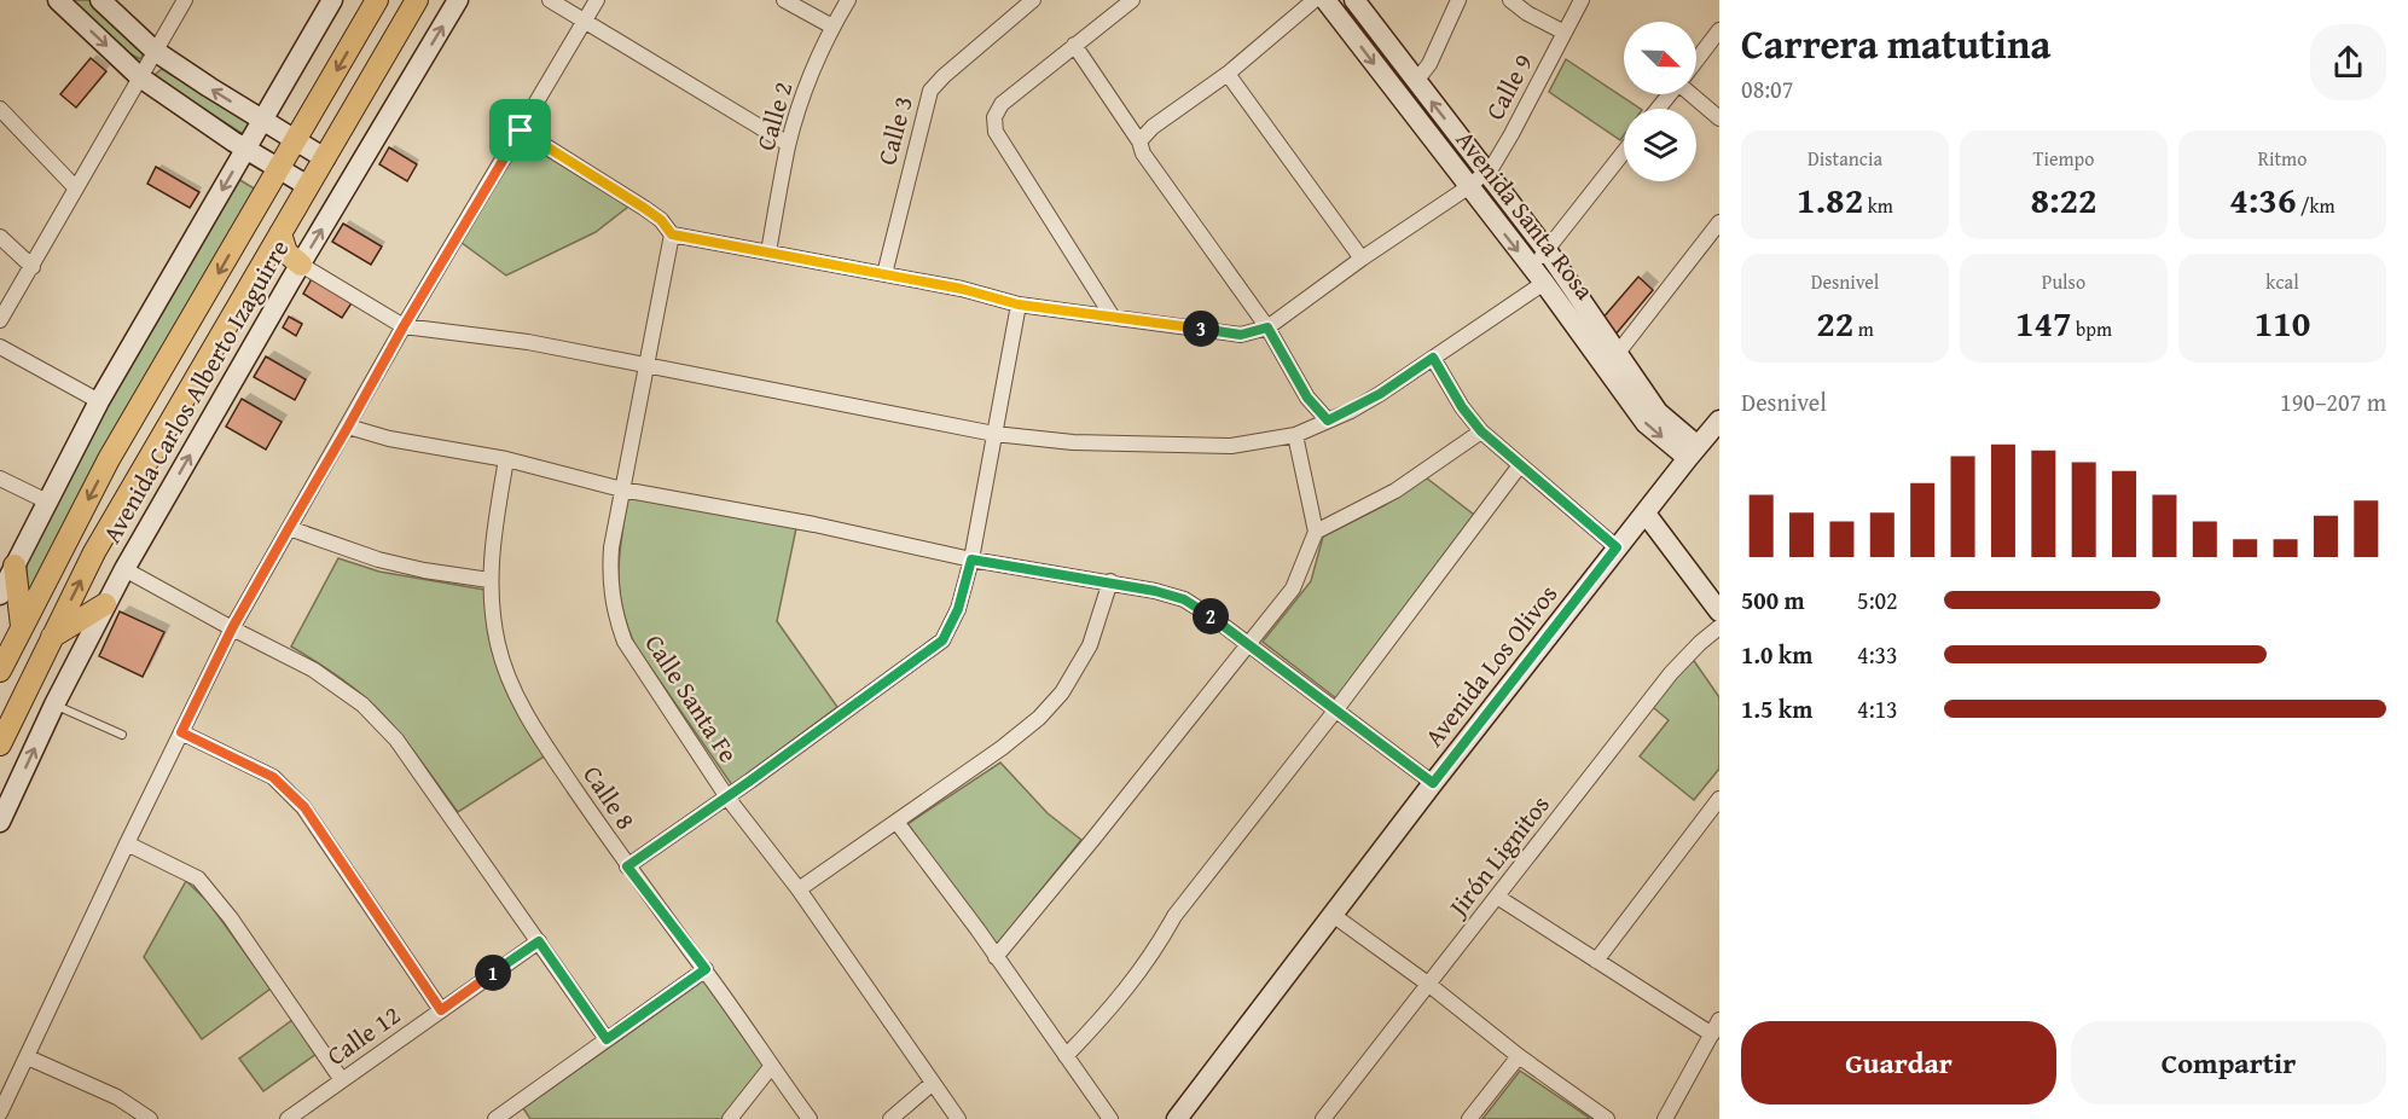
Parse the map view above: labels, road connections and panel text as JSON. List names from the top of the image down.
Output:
{
  "streets": {
    "main road": ["Avenida Carlos Alberto Izaguirre"],
    "street": [
      "Calle 9",
      "Calle 2",
      "Calle 3",
      "Avenida Santa Rosa",
      "Avenida Los Olivos",
      "Calle Santa Fe",
      "Calle 8",
      "Jirón Lignitos",
      "Calle 12"
    ]
  },
  "crossings": [
    ["Calle 9", "Avenida Santa Rosa"],
    ["Avenida Santa Rosa", "Avenida Los Olivos"]
  ],
  "north": "bottom right",
  "page": {
    "heading": ["Carrera matutina", "08:07"],
    "stats": [
      ["Distancia", "1.82 km"],
      ["Tiempo", "8:22"],
      ["Ritmo", "4:36 /km"],
      ["Desnivel", "22 m"],
      ["Pulso", "147 bpm"],
      ["kcal", "110"]
    ],
    "pins": ["3", "2", "1"],
    "chart": ["Desnivel", "190–207 m"],
    "list": [
      {
        "name": "500 m",
        "note": "5:02"
      },
      {
        "name": "1.0 km",
        "note": "4:33"
      },
      {
        "name": "1.5 km",
        "note": "4:13"
      }
    ],
    "buttons": ["Guardar", "Compartir"]
  }
}
